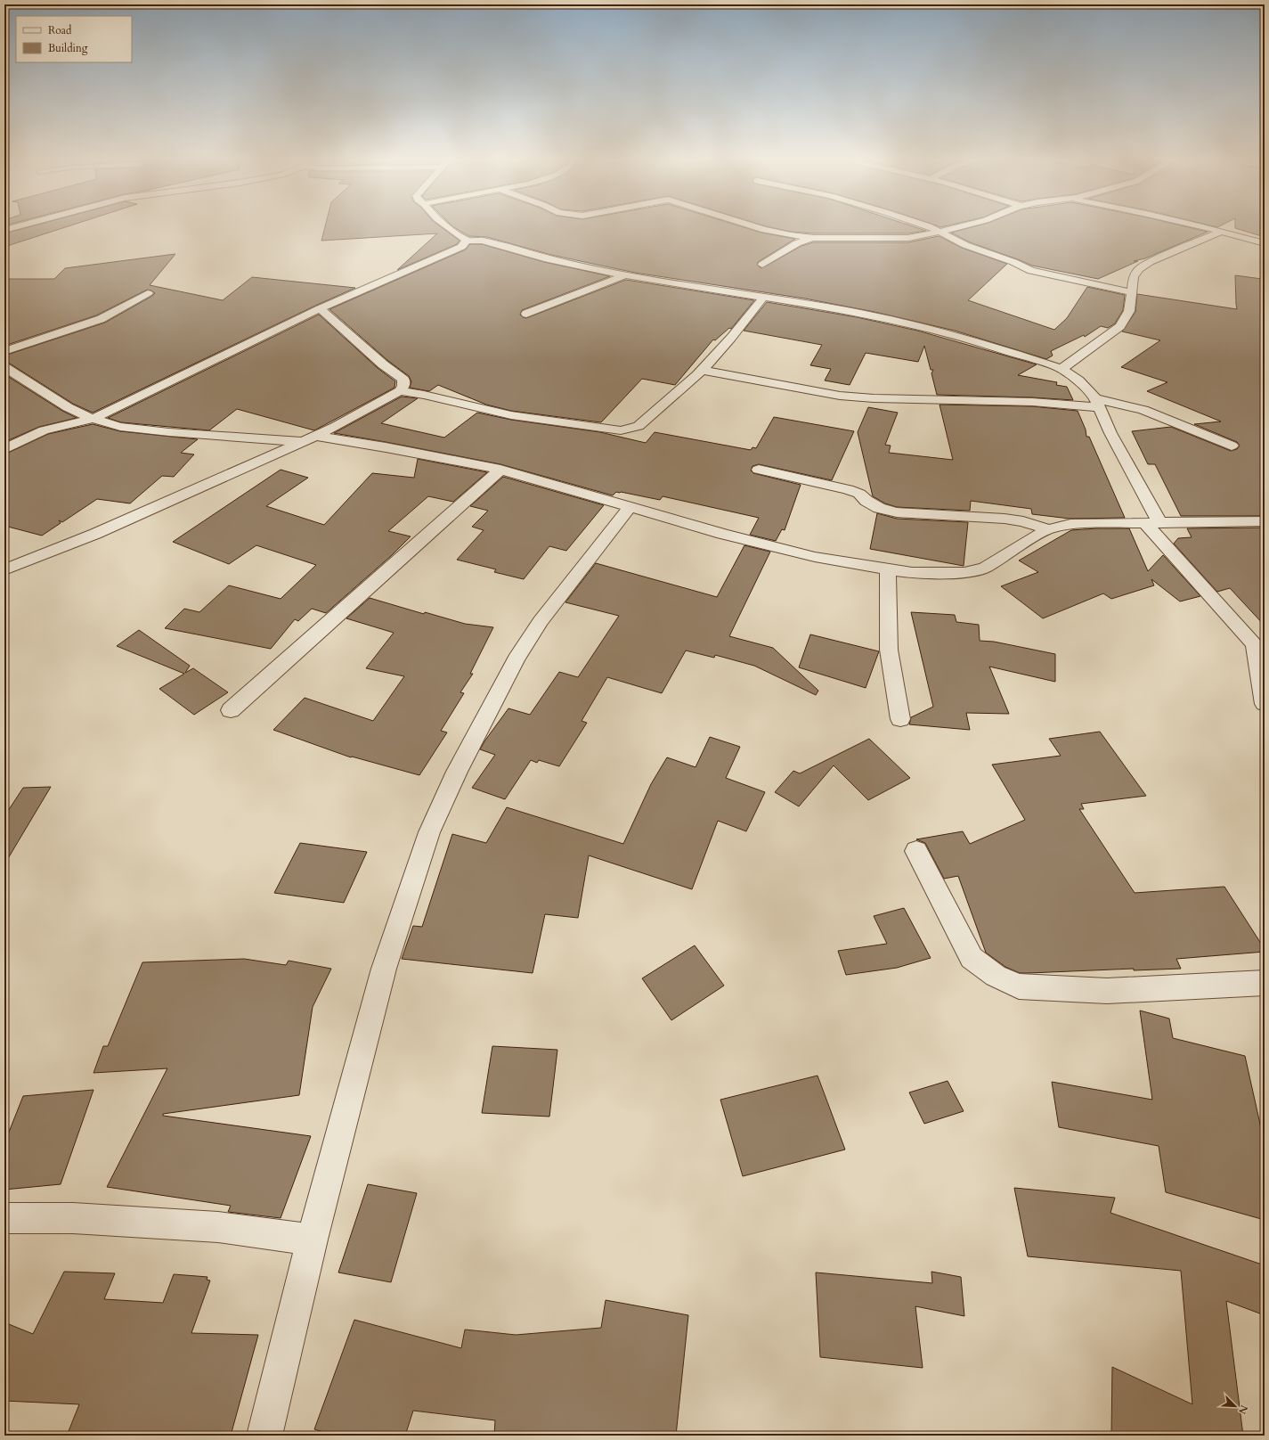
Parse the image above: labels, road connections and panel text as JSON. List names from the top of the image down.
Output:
{
  "legend": ["Road", "Building"],
  "north": "bottom right"
}
